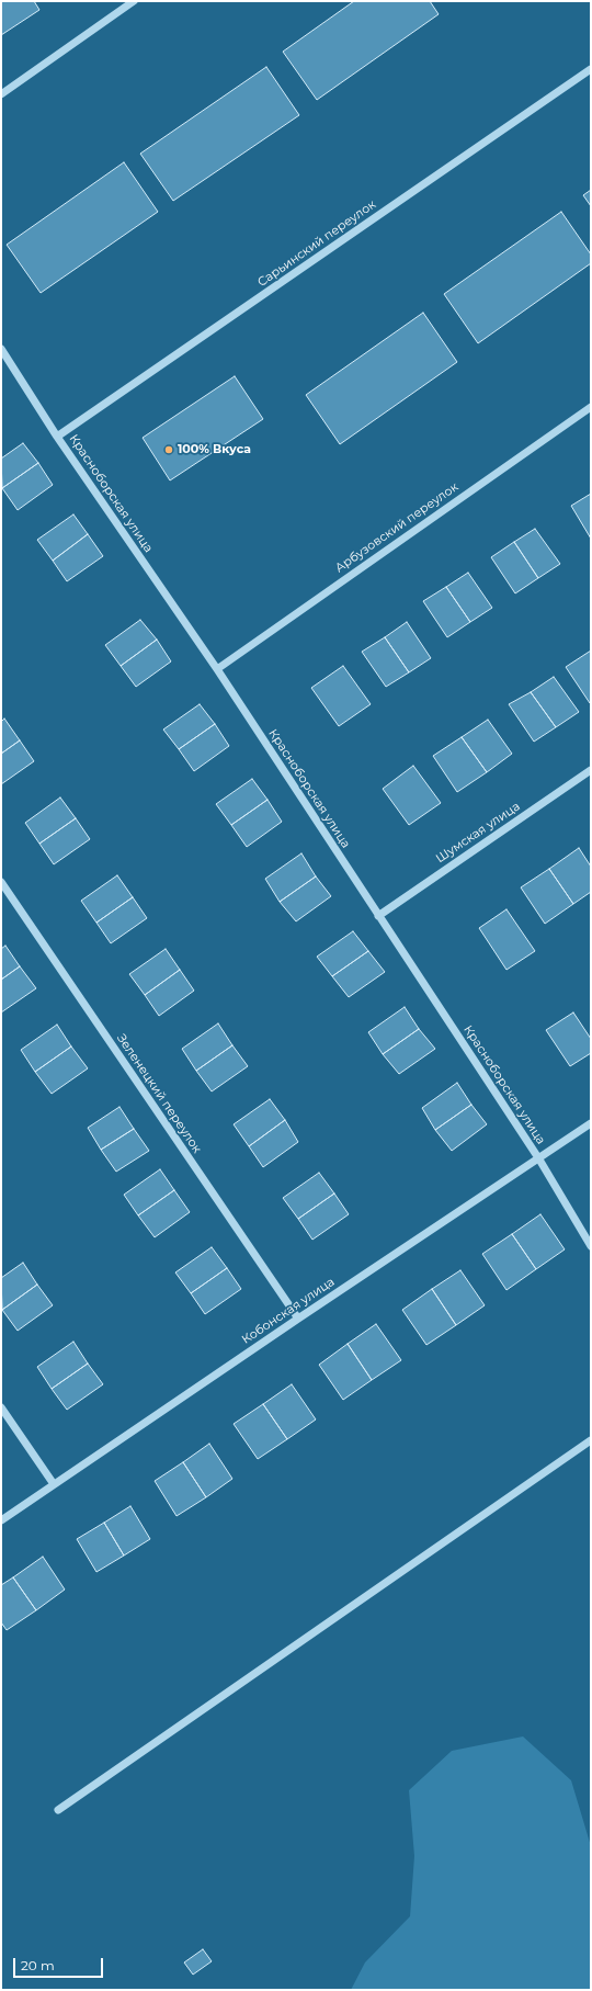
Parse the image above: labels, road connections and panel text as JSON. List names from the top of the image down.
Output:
{
  "streets": {
    "street": [
      "Сарьинский переулок",
      "Красноборская улица",
      "Арбузовский переулок",
      "Шумская улица",
      "Зеленецкий переулок",
      "Кобонская улица"
    ]
  },
  "crossings": [
    ["Сарьинский переулок", "Красноборская улица"],
    ["Красноборская улица", "Арбузовский переулок"],
    ["Красноборская улица", "Шумская улица"],
    ["Красноборская улица", "Кобонская улица"],
    ["Зеленецкий переулок", "Кобонская улица"]
  ],
  "places": ["100% Вкуса"],
  "scale_bar": "20 m"
}
